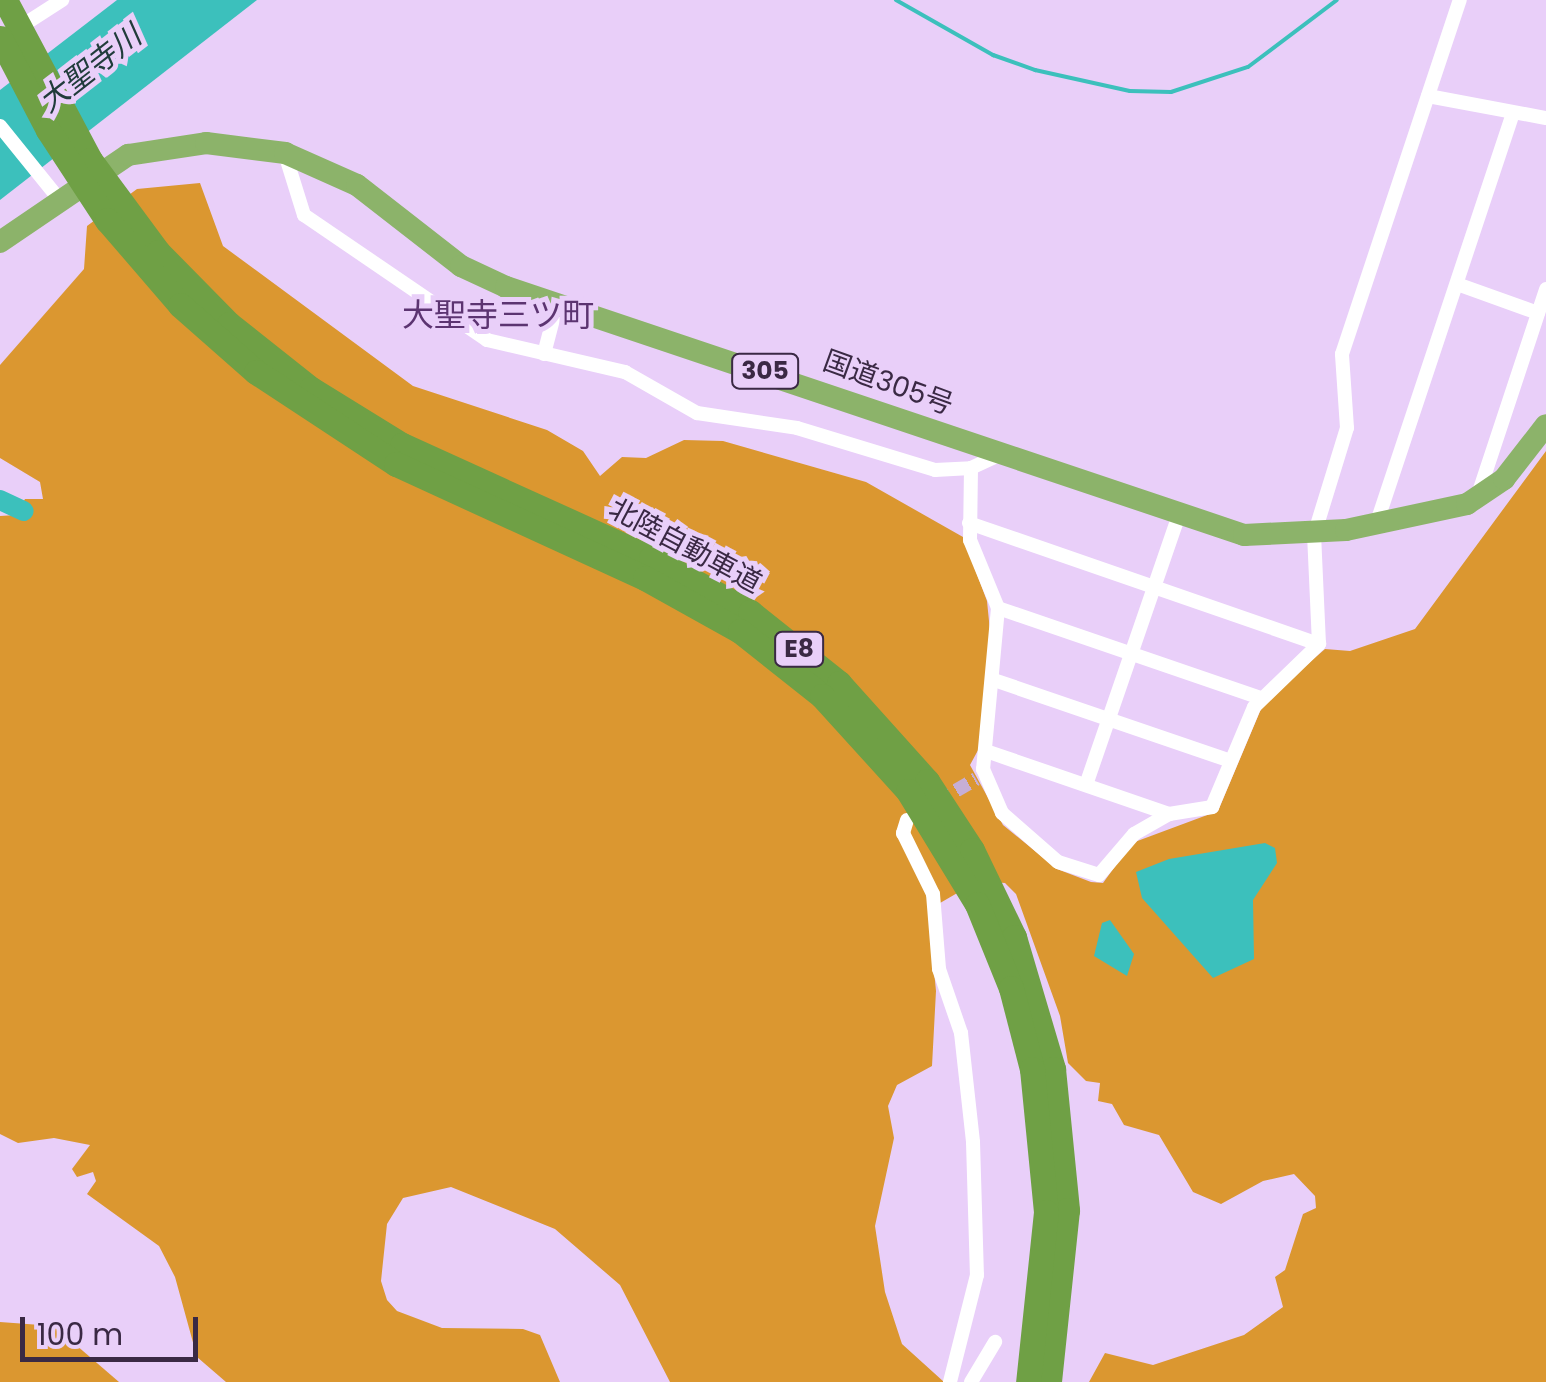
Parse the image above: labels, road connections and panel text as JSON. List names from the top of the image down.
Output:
{
  "streets": {
    "highway": [
      "305",
      "国道305号",
      "北陸自動車道",
      "E8"
    ]
  },
  "districts": ["大聖寺三ツ町"],
  "water": ["大聖寺川"],
  "scale_bar": "100 m"
}
